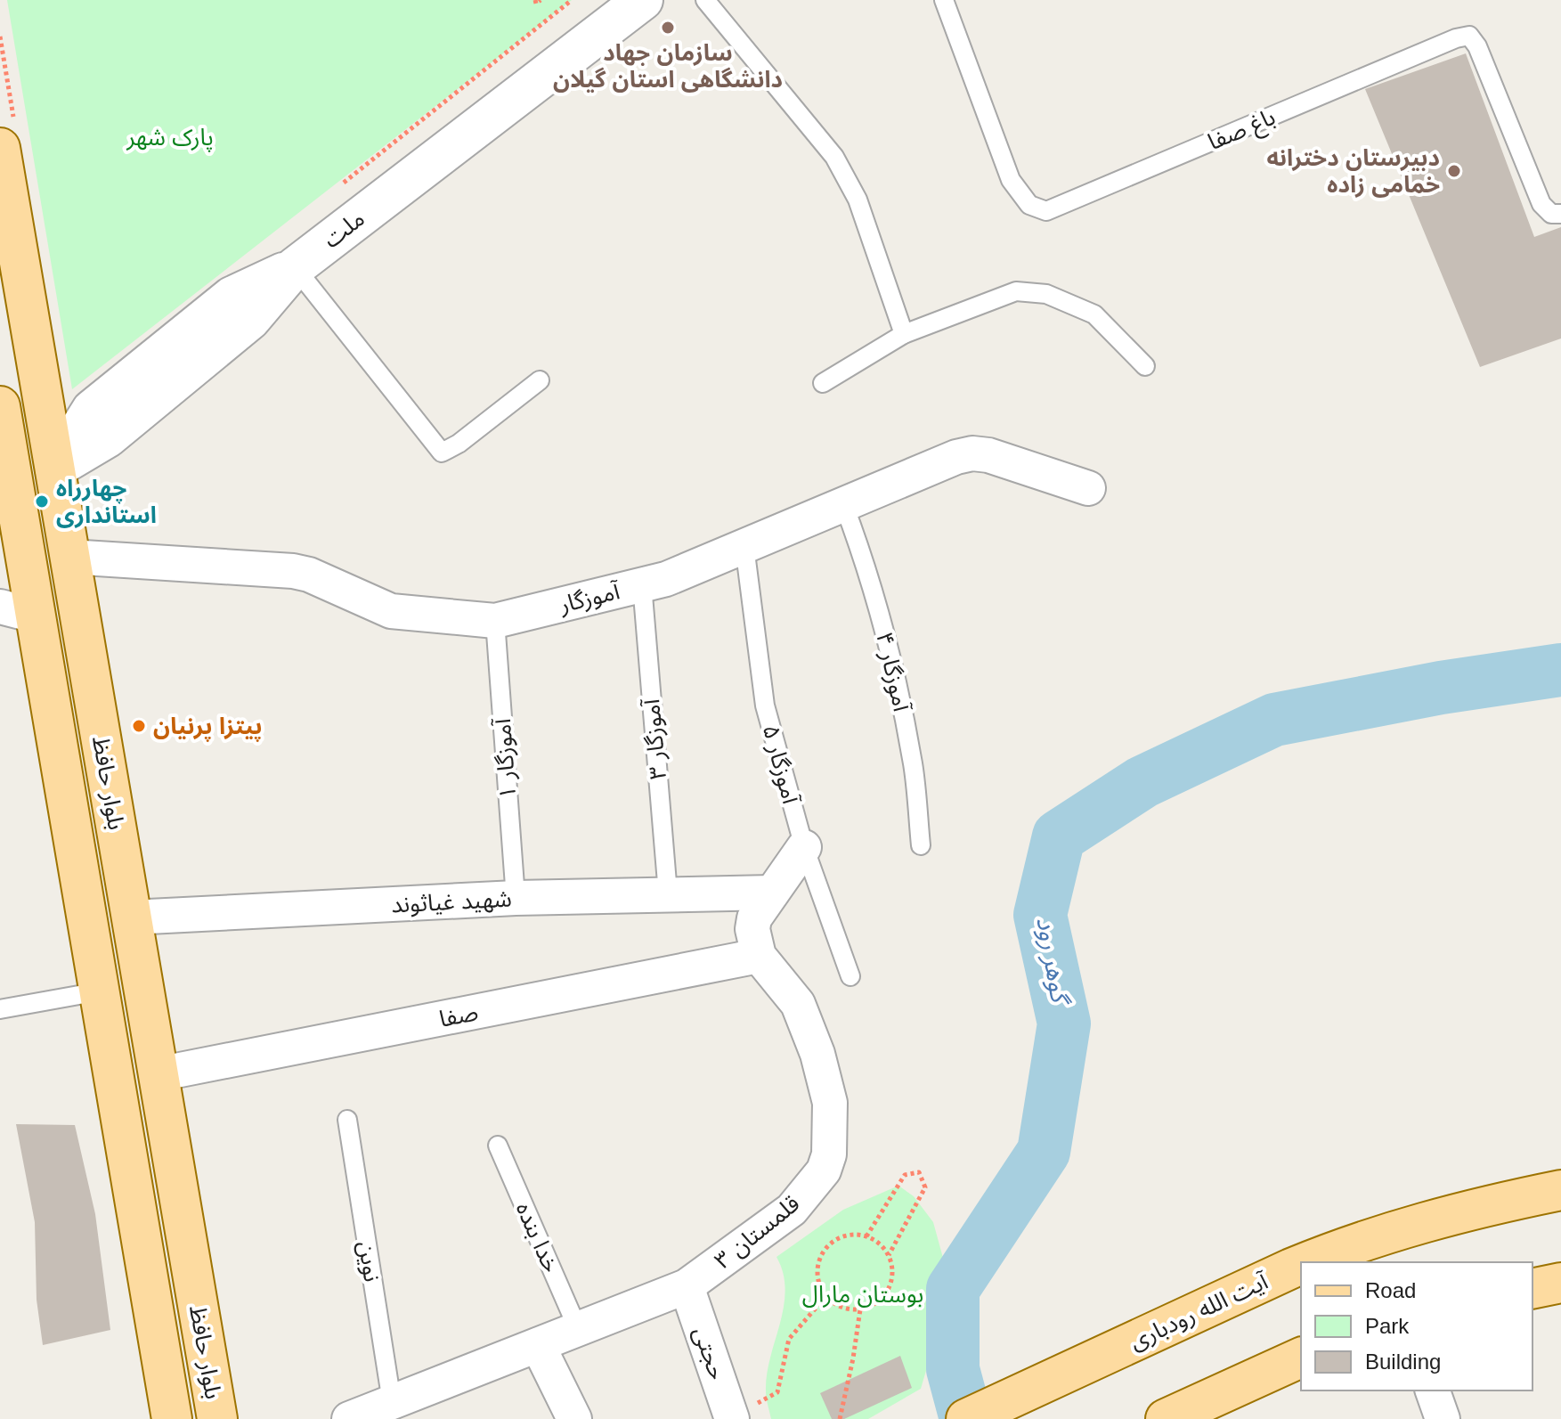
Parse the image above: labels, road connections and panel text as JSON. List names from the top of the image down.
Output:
{
  "streets": {
    "main road": ["بلوار حافظ", "آیت الله رودباری"],
    "street": [
      "ملت",
      "آموزگار",
      "شهید غیاثوند",
      "صفا",
      "قلمستان ۳",
      "حجتی"
    ],
    "lane": [
      "باغ صفا",
      "آموزگار ۴",
      "آموزگار ۳",
      "آموزگار ۱",
      "آموزگار ۵",
      "خدا بنده",
      "نوین"
    ]
  },
  "crossings": [
    ["ملت", "بلوار حافظ"],
    ["آموزگار", "آموزگار ۴"],
    ["آموزگار", "آموزگار ۳"],
    ["آموزگار", "آموزگار ۱"],
    ["آموزگار", "آموزگار ۵"],
    ["آموزگار", "بلوار حافظ"],
    ["آموزگار ۳", "شهید غیاثوند"],
    ["آموزگار ۱", "شهید غیاثوند"],
    ["بلوار حافظ", "شهید غیاثوند"],
    ["بلوار حافظ", "صفا"],
    ["صفا", "قلمستان ۳"],
    ["قلمستان ۳", "خدا بنده"],
    ["قلمستان ۳", "نوین"],
    ["قلمستان ۳", "حجتی"]
  ],
  "water": ["گوهر رود"],
  "parks": ["پارک شهر", "بوستان مارال"],
  "places": [
    "سازمان جهاد دانشگاهی استان گیلان",
    "دبیرستان دخترانه خمامی زاده",
    "چهارراه استانداری",
    "پیتزا پرنیان"
  ],
  "legend": ["Road", "Park", "Building"]
}
